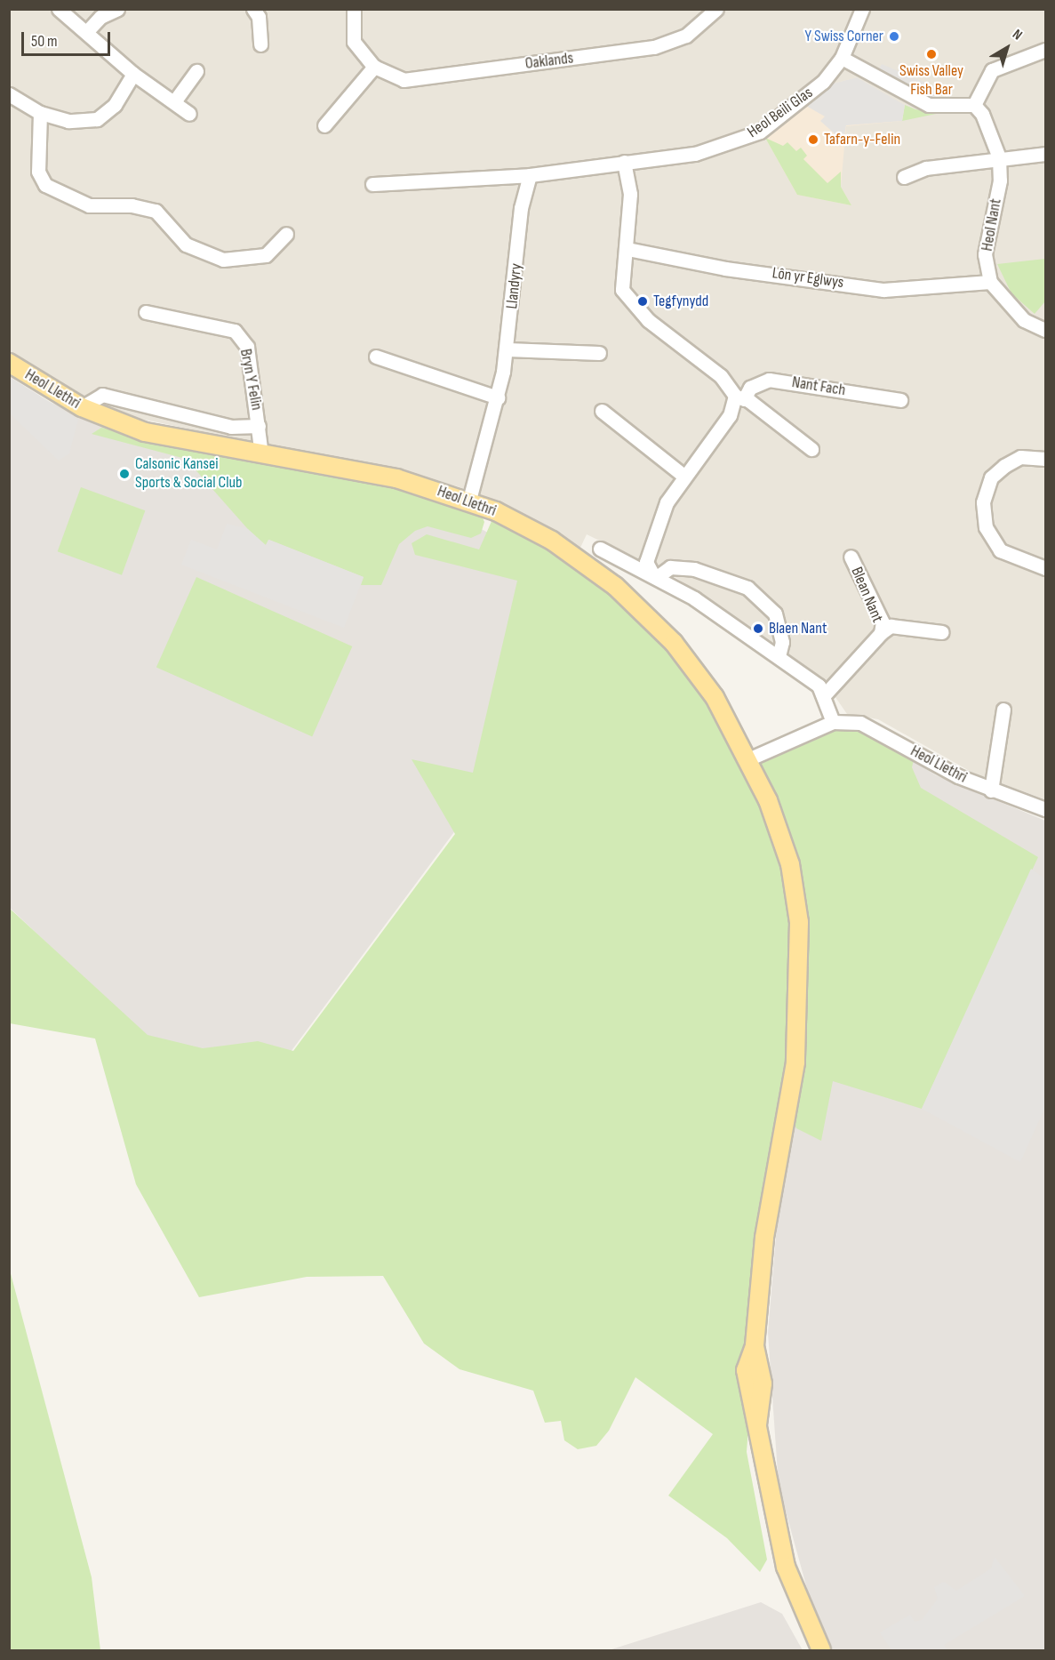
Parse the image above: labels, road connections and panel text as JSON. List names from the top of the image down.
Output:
{
  "streets": {
    "main road": ["Heol Llethri"],
    "street": [
      "Oaklands",
      "Heol Beili Glas",
      "Heol Nant",
      "Lôn yr Eglwys",
      "Llandyry",
      "Bryn Y Felin",
      "Nant Fach",
      "Blean Nant"
    ]
  },
  "crossings": [
    ["Heol Nant", "Lôn yr Eglwys"],
    ["Llandyry", "Heol Llethri"],
    ["Bryn Y Felin", "Heol Llethri"]
  ],
  "places": [
    "Y Swiss Corner",
    "Swiss Valley Fish Bar",
    "Tafarn-y-Felin",
    "Tegfynydd",
    "Calsonic Kansei Sports & Social Club",
    "Blaen Nant"
  ],
  "scale_bar": "50 m",
  "north": "top right"
}
